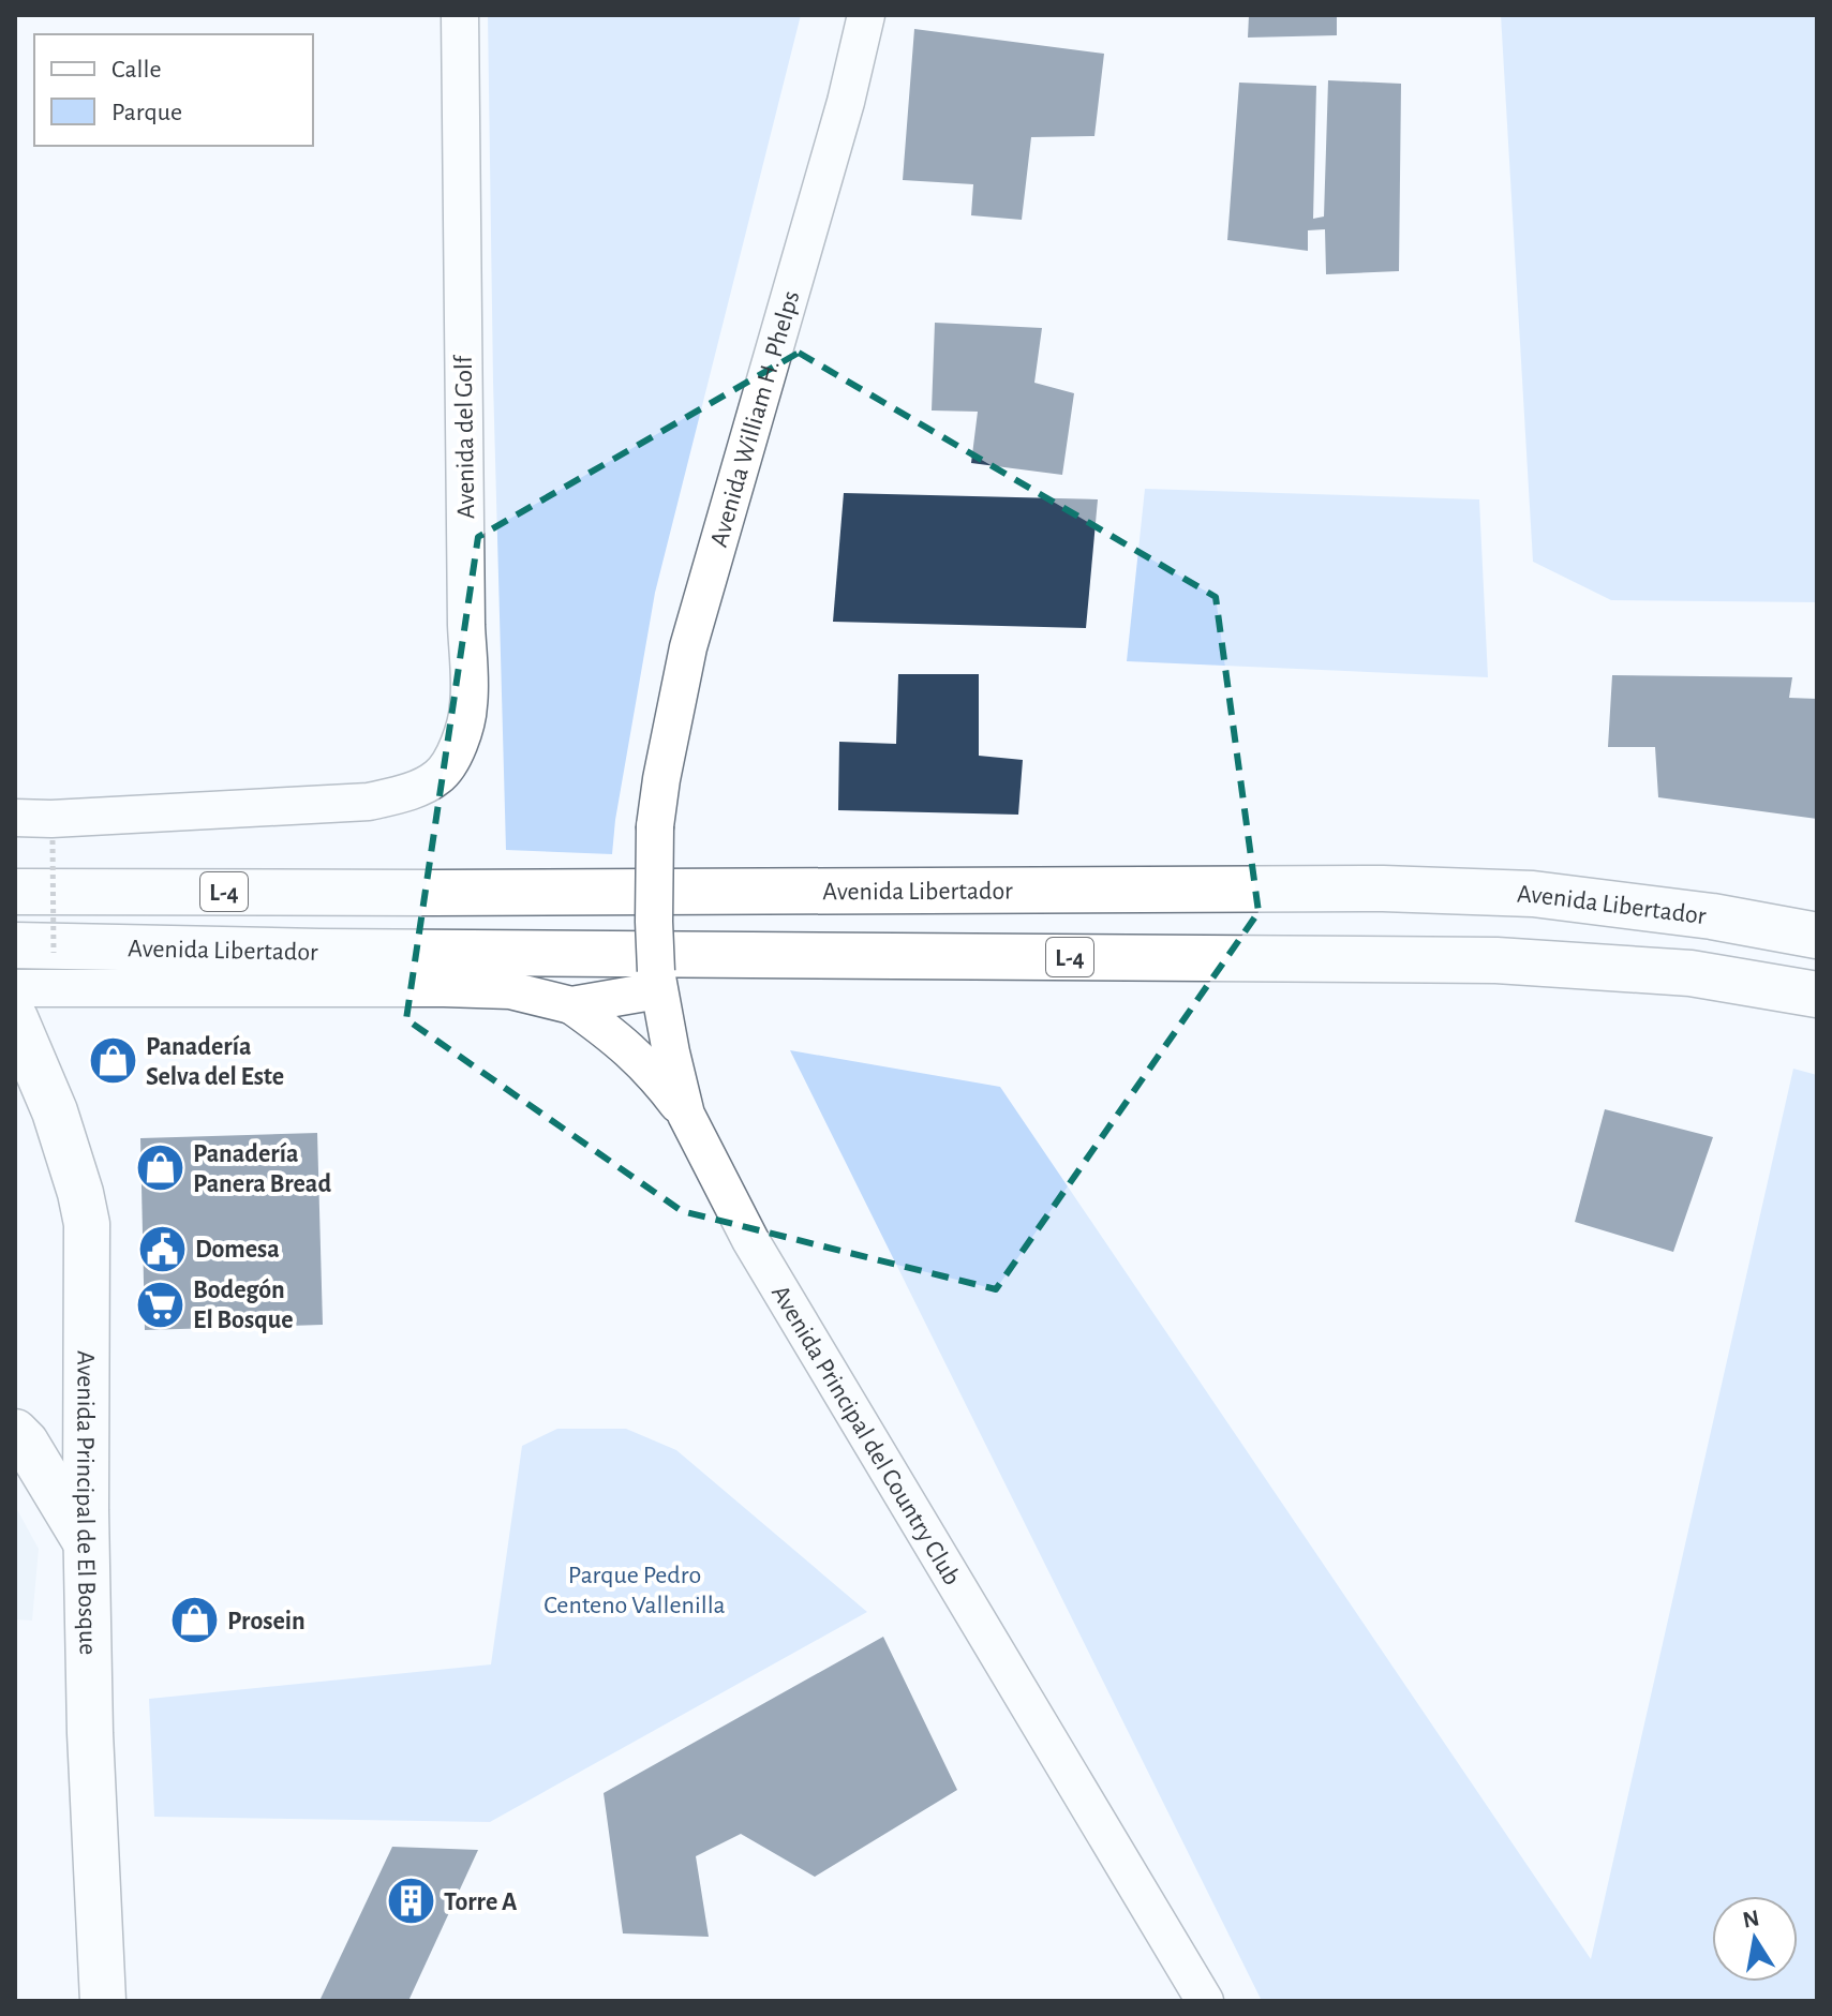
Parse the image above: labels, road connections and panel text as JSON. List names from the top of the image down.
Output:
{
  "streets": {
    "main road": ["Avenida Libertador", "L-4", "Avenida Principal de El Bosque"],
    "street": ["Avenida William H. Phelps", "Avenida del Golf", "Avenida Principal del Country Club"]
  },
  "crossings": [
    ["Avenida William H. Phelps", "Avenida Principal del Country Club"],
    ["Avenida Libertador", "Avenida Principal del Country Club"]
  ],
  "parks": ["Parque Pedro Centeno Vallenilla"],
  "places": {
    "shop": ["Panadería Selva del Este", "Panadería Panera Bread", "Prosein"],
    "public building": ["Domesa"],
    "supermarket": ["Bodegón El Bosque"],
    "building": ["Torre A"]
  },
  "legend": ["Calle", "Parque"],
  "north": "top"
}
